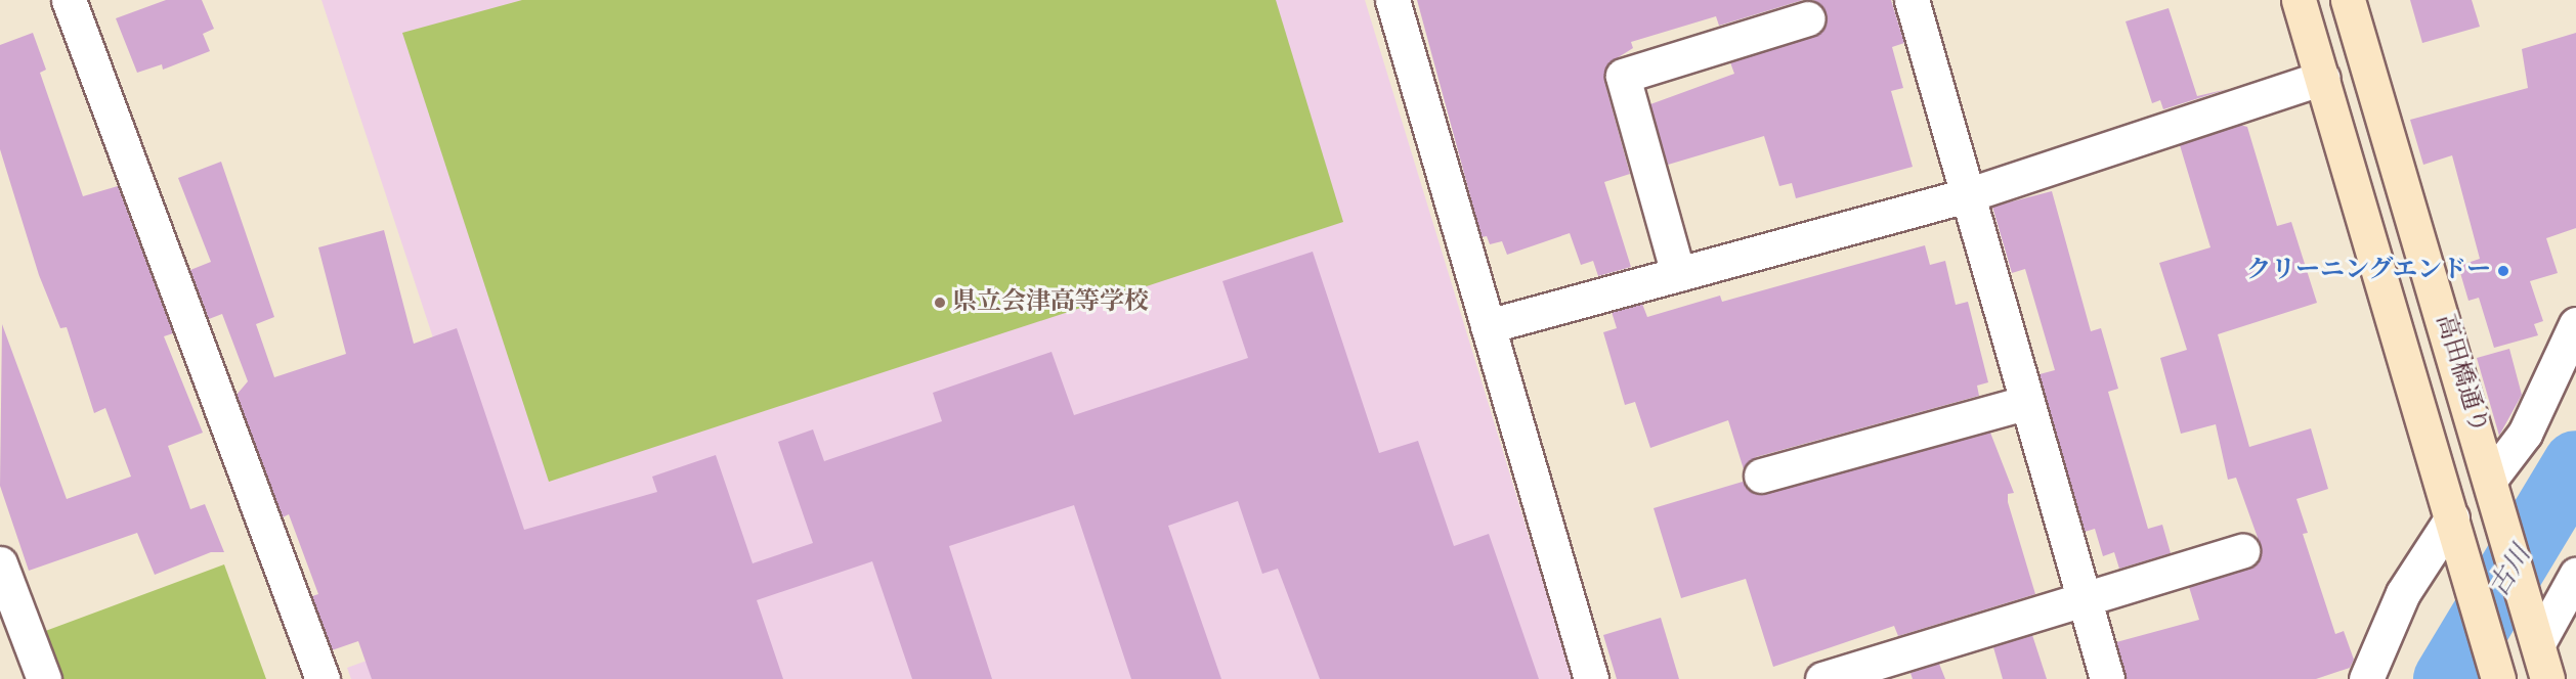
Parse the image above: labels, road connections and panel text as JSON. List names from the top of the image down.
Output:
{
  "streets": {
    "street": ["高田橋通り"]
  },
  "water": ["古川"],
  "places": ["クリーニングエンドー", "県立会津高等学校"]
}
